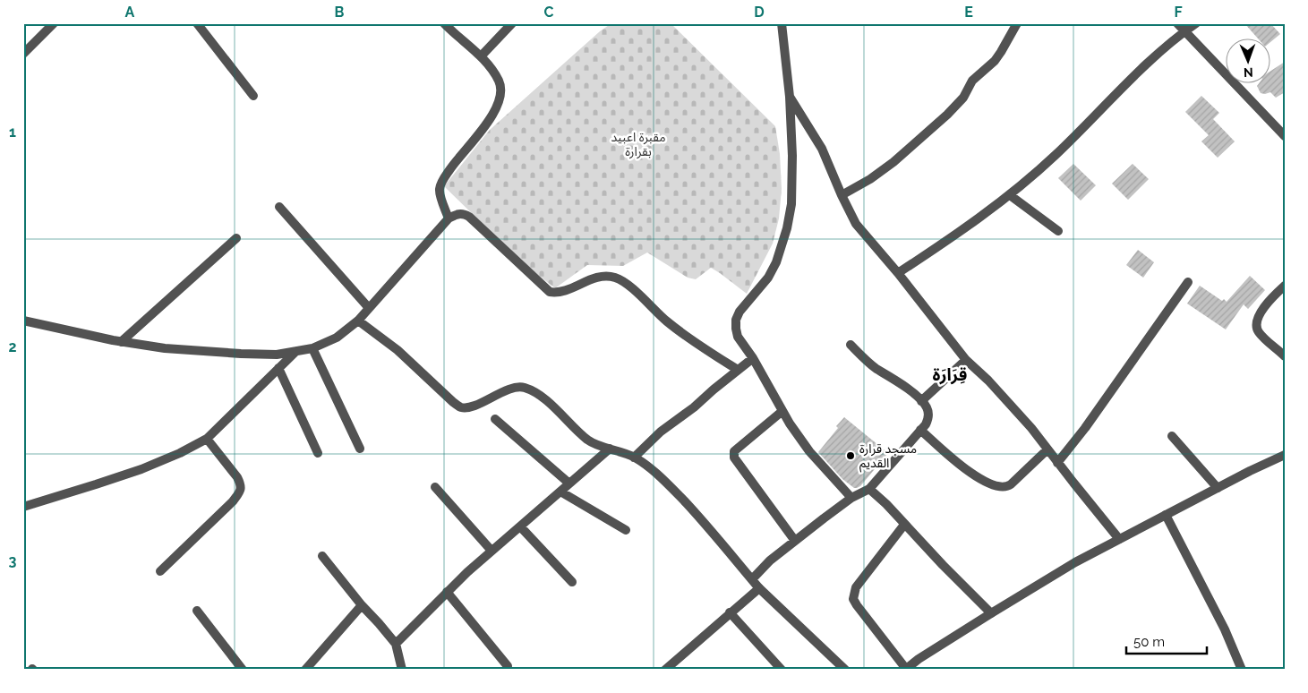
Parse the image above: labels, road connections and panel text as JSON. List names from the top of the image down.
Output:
{
  "districts": ["قِرَارَة"],
  "parks": ["مقبرة اعبيد بقرارة"],
  "places": ["مسجد قرارة القديم"],
  "scale_bar": "50 m",
  "north": "bottom",
  "grid": {
    "columns": [
      "A",
      "B",
      "C",
      "D",
      "E",
      "F"
    ],
    "rows": ["1", "2", "3"]
  }
}
